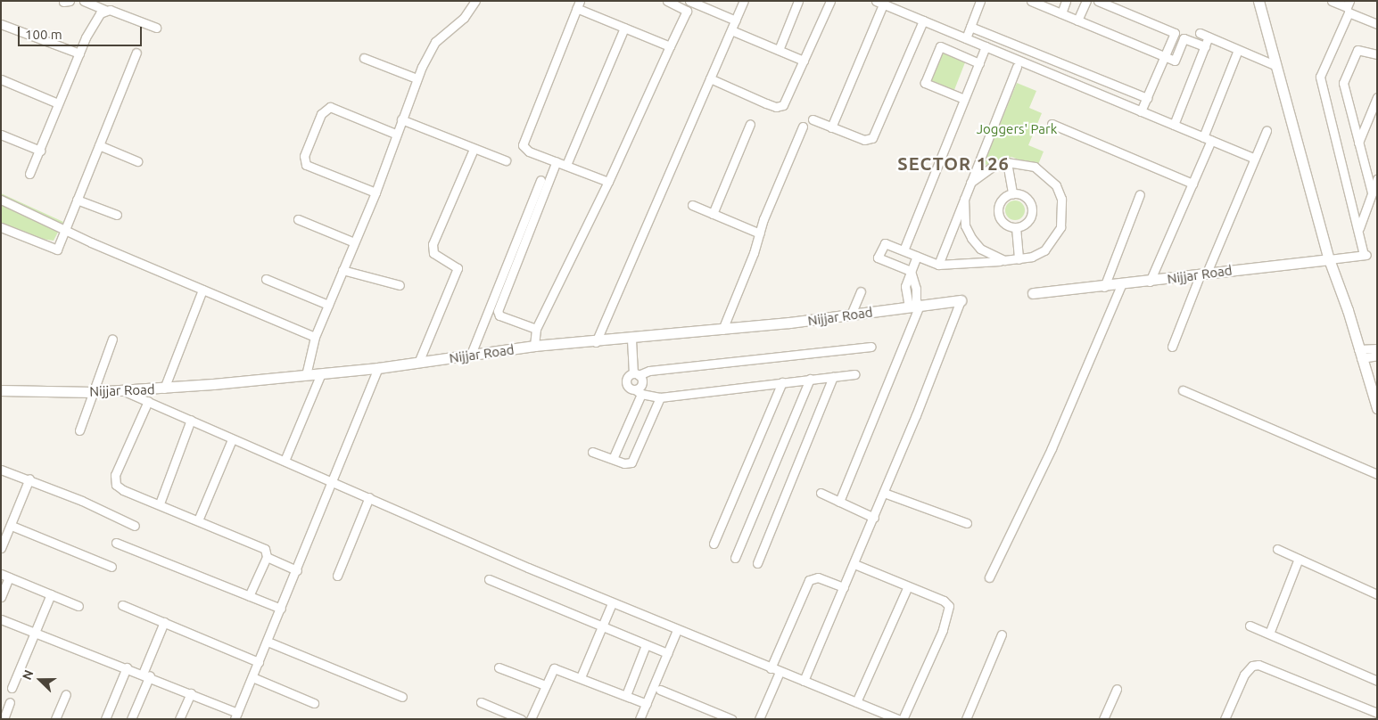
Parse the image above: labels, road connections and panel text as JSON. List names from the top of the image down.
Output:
{
  "streets": {
    "street": ["Nijjar Road"]
  },
  "districts": ["SECTOR 126"],
  "parks": ["Joggers' Park"],
  "scale_bar": "100 m",
  "north": "left"
}
